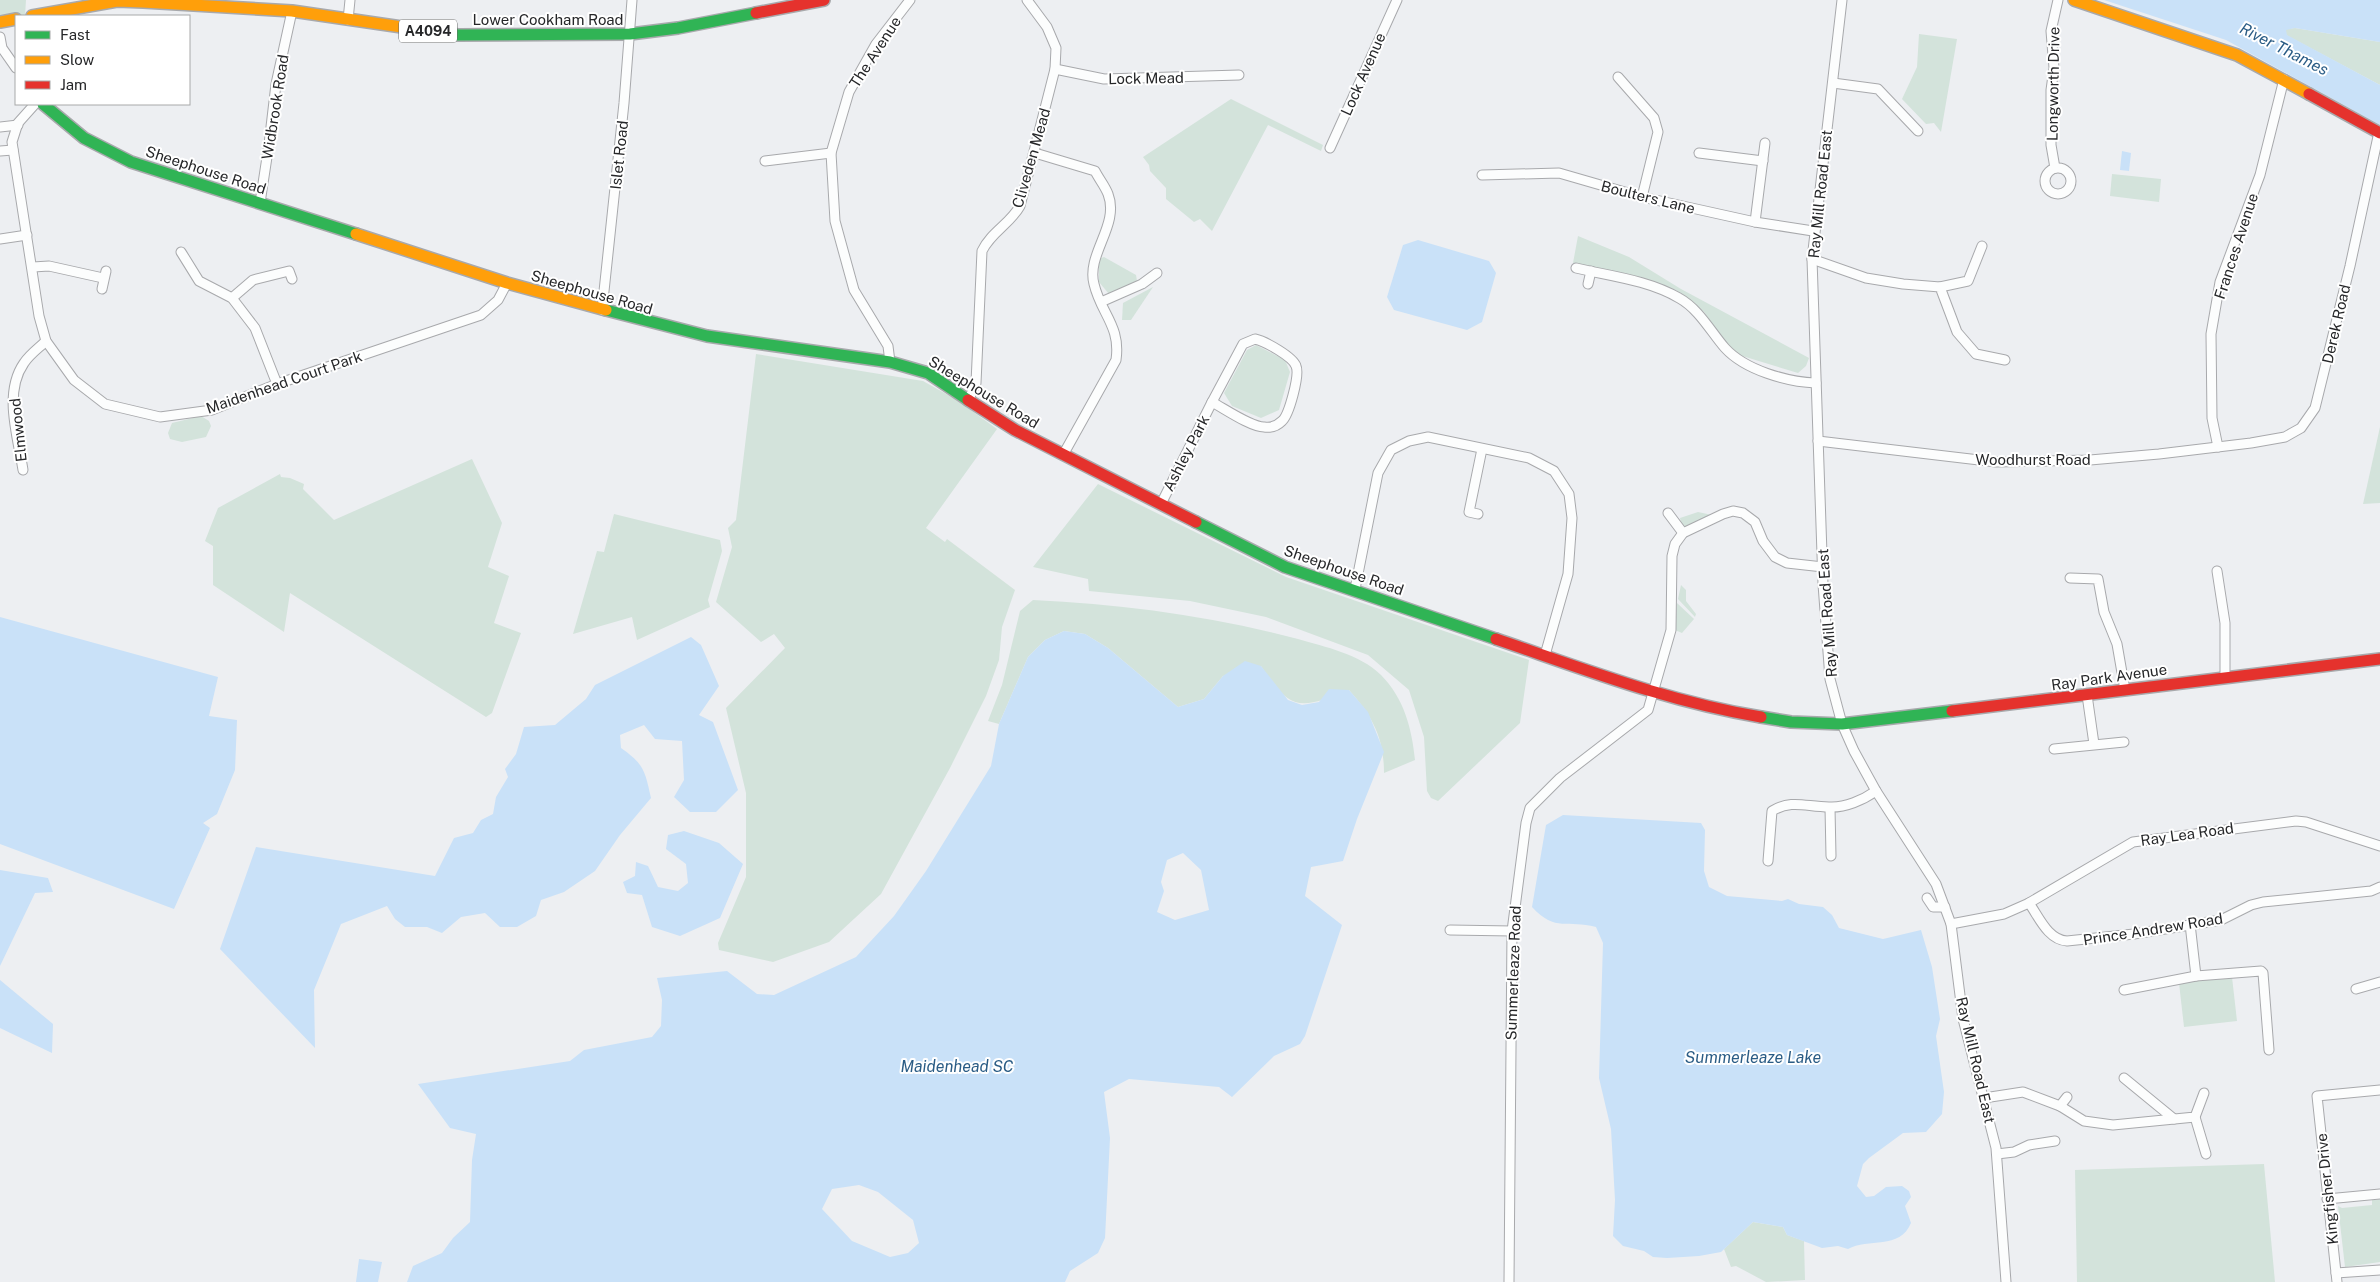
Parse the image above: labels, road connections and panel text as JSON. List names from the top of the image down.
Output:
{
  "streets": {
    "street": [
      "Lower Cookham Road",
      "A4094",
      "The Avenue",
      "Lock Avenue",
      "Lock Mead",
      "Longworth Drive",
      "Widbrook Road",
      "Islet Road",
      "Cliveden Mead",
      "Sheephouse Road",
      "Ray Mill Road East",
      "Boulters Lane",
      "Frances Avenue",
      "Derek Road",
      "Maidenhead Court Park",
      "Elmwood",
      "Ashley Park",
      "Woodhurst Road",
      "Ray Park Avenue",
      "Ray Lea Road",
      "Prince Andrew Road",
      "Summerleaze Road",
      "Kingfisher Drive"
    ]
  },
  "crossings": [
    ["Lower Cookham Road", "Widbrook Road"],
    ["Lower Cookham Road", "Islet Road"],
    ["The Avenue", "Sheephouse Road"],
    ["Lock Mead", "Cliveden Mead"],
    ["Widbrook Road", "Sheephouse Road"],
    ["Islet Road", "Sheephouse Road"],
    ["Cliveden Mead", "Sheephouse Road"],
    ["Sheephouse Road", "Ray Mill Road East"],
    ["Sheephouse Road", "Maidenhead Court Park"],
    ["Sheephouse Road", "Ashley Park"],
    ["Sheephouse Road", "Ray Park Avenue"],
    ["Sheephouse Road", "Summerleaze Road"],
    ["Ray Mill Road East", "Boulters Lane"],
    ["Ray Mill Road East", "Woodhurst Road"],
    ["Ray Mill Road East", "Ray Park Avenue"],
    ["Ray Mill Road East", "Ray Lea Road"],
    ["Frances Avenue", "Derek Road"],
    ["Frances Avenue", "Woodhurst Road"],
    ["Derek Road", "Woodhurst Road"],
    ["Maidenhead Court Park", "Elmwood"],
    ["Ray Lea Road", "Prince Andrew Road"]
  ],
  "water": ["River Thames", "Summerleaze Lake", "Maidenhead SC"],
  "legend": ["Fast", "Slow", "Jam"]
}
